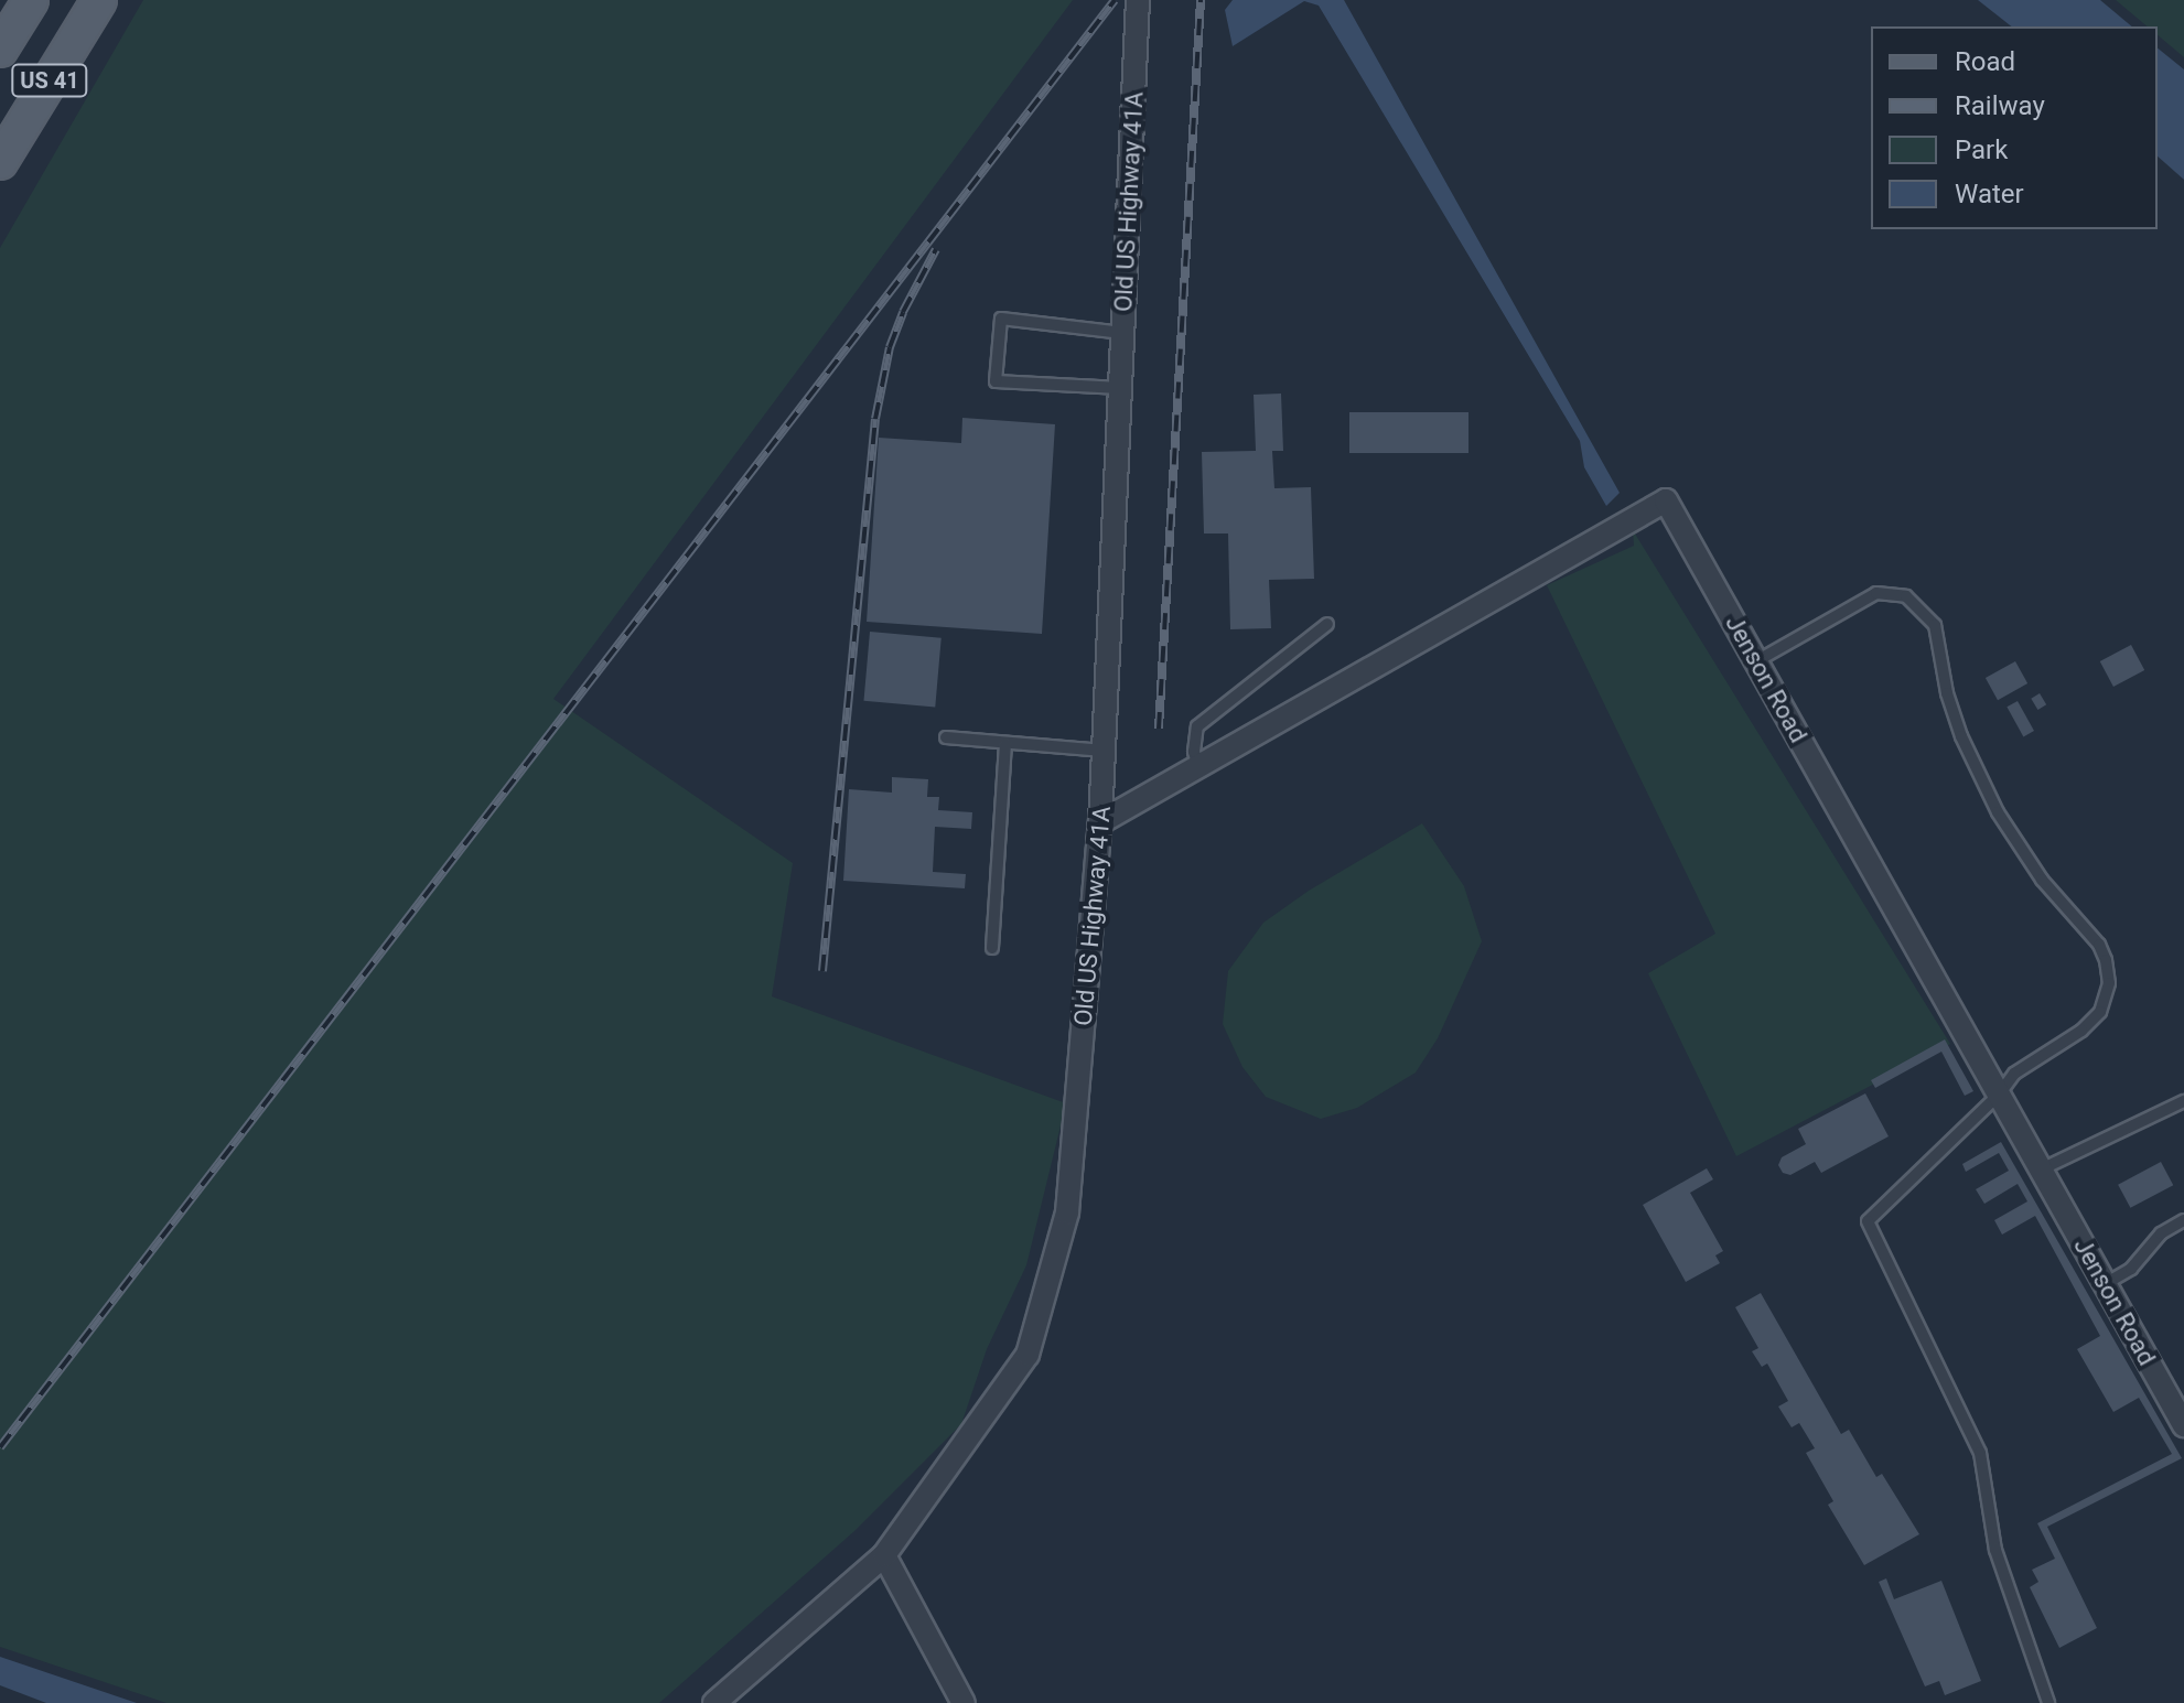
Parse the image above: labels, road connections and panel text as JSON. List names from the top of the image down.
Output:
{
  "streets": {
    "main road": ["US 41"],
    "street": ["Old US Highway 41A", "Jenson Road"]
  },
  "crossings": [
    ["Old US Highway 41A", "Jenson Road"]
  ],
  "legend": [
    "Road",
    "Railway",
    "Park",
    "Water"
  ]
}
